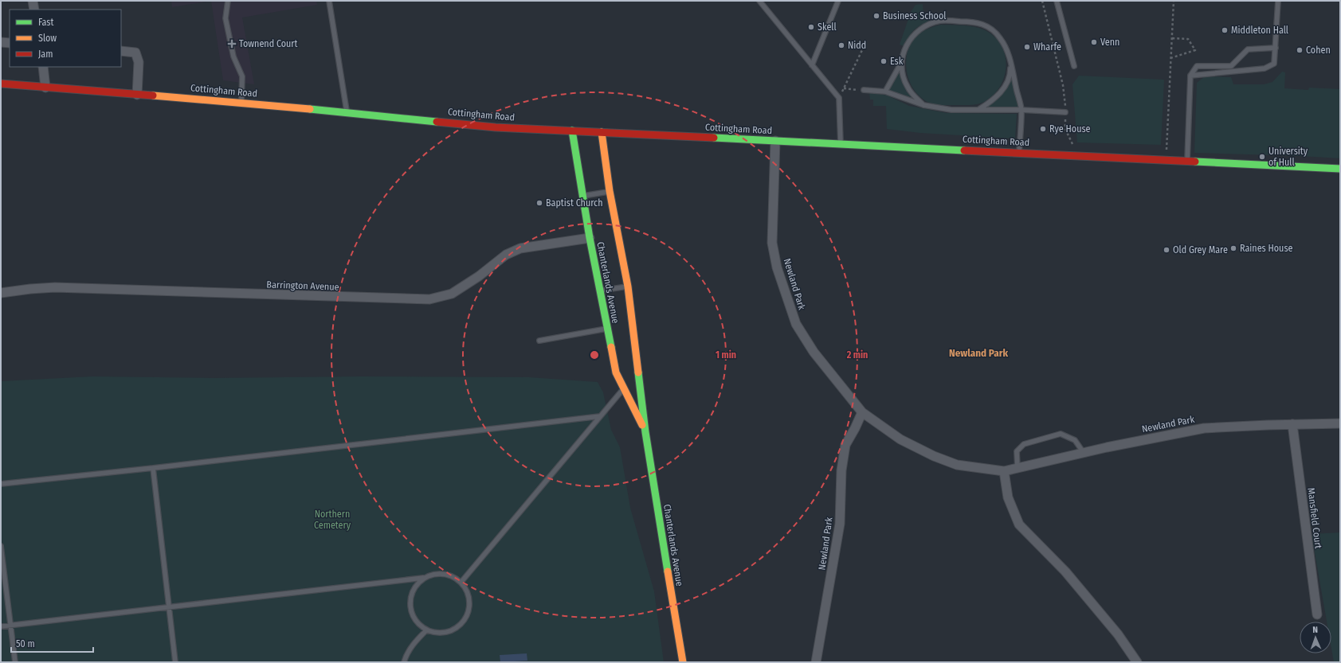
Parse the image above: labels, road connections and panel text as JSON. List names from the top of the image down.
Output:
{
  "streets": {
    "main road": ["Cottingham Road", "Chanterlands Avenue"],
    "street": ["Newland Park", "Barrington Avenue", "Mansfield Court"]
  },
  "crossings": [
    ["Cottingham Road", "Chanterlands Avenue"],
    ["Cottingham Road", "Newland Park"],
    ["Chanterlands Avenue", "Barrington Avenue"],
    ["Newland Park", "Mansfield Court"]
  ],
  "districts": ["Newland Park"],
  "parks": ["Northern Cemetery"],
  "places": {
    "other": [
      "Business School",
      "Skell",
      "Middleton Hall",
      "Venn",
      "Nidd",
      "Wharfe",
      "Cohen",
      "Esk",
      "Rye House",
      "University of Hull",
      "Baptist Church",
      "Raines House",
      "Old Grey Mare"
    ],
    "health": ["Townend Court"]
  },
  "legend": ["Fast", "Slow", "Jam"],
  "scale_bar": "50 m",
  "north": "top",
  "rings": ["1 min", "2 min"]
}
